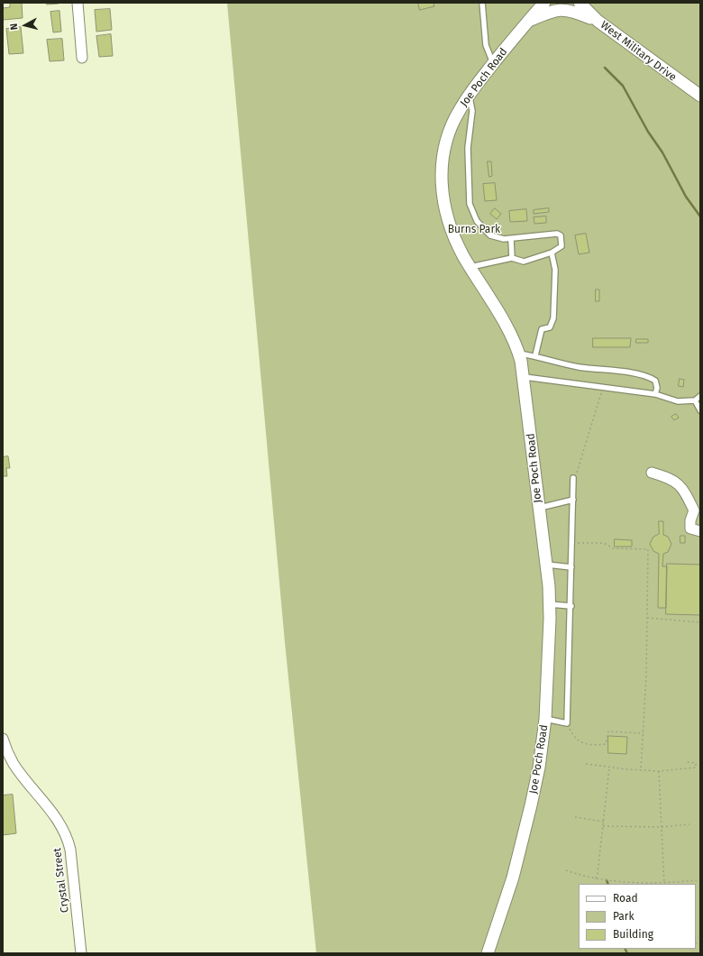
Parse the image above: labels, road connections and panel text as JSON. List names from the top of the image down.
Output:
{
  "streets": {
    "street": ["West Military Drive", "Joe Poch Road", "Crystal Street"]
  },
  "parks": ["Burns Park"],
  "legend": ["Road", "Park", "Building"],
  "north": "left"
}
